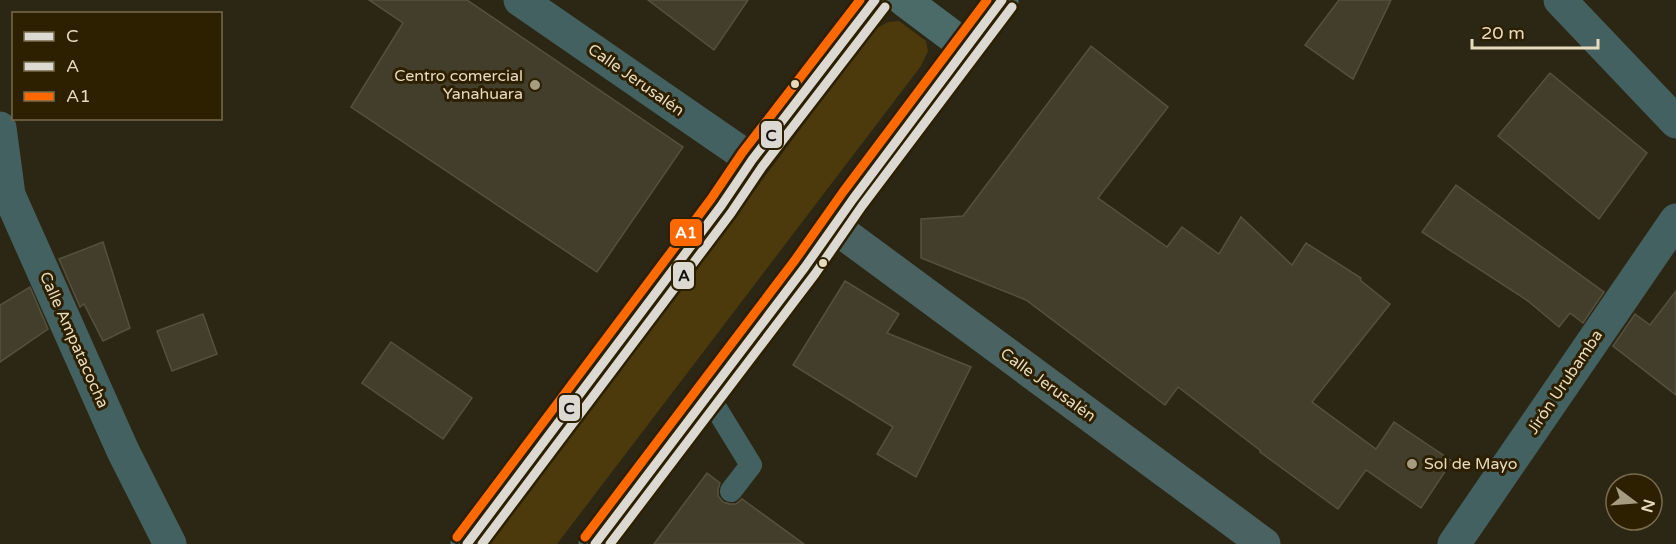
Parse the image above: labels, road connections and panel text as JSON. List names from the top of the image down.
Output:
{
  "streets": {
    "street": ["Calle Jerusalén", "Calle Ampatacocha", "Jirón Urubamba"]
  },
  "places": ["Centro comercial Yanahuara", "Sol de Mayo"],
  "lines": ["transit line C", "transit line A1", "transit line A"],
  "legend": ["C", "A", "A1"],
  "scale_bar": "20 m",
  "north": "right"
}
